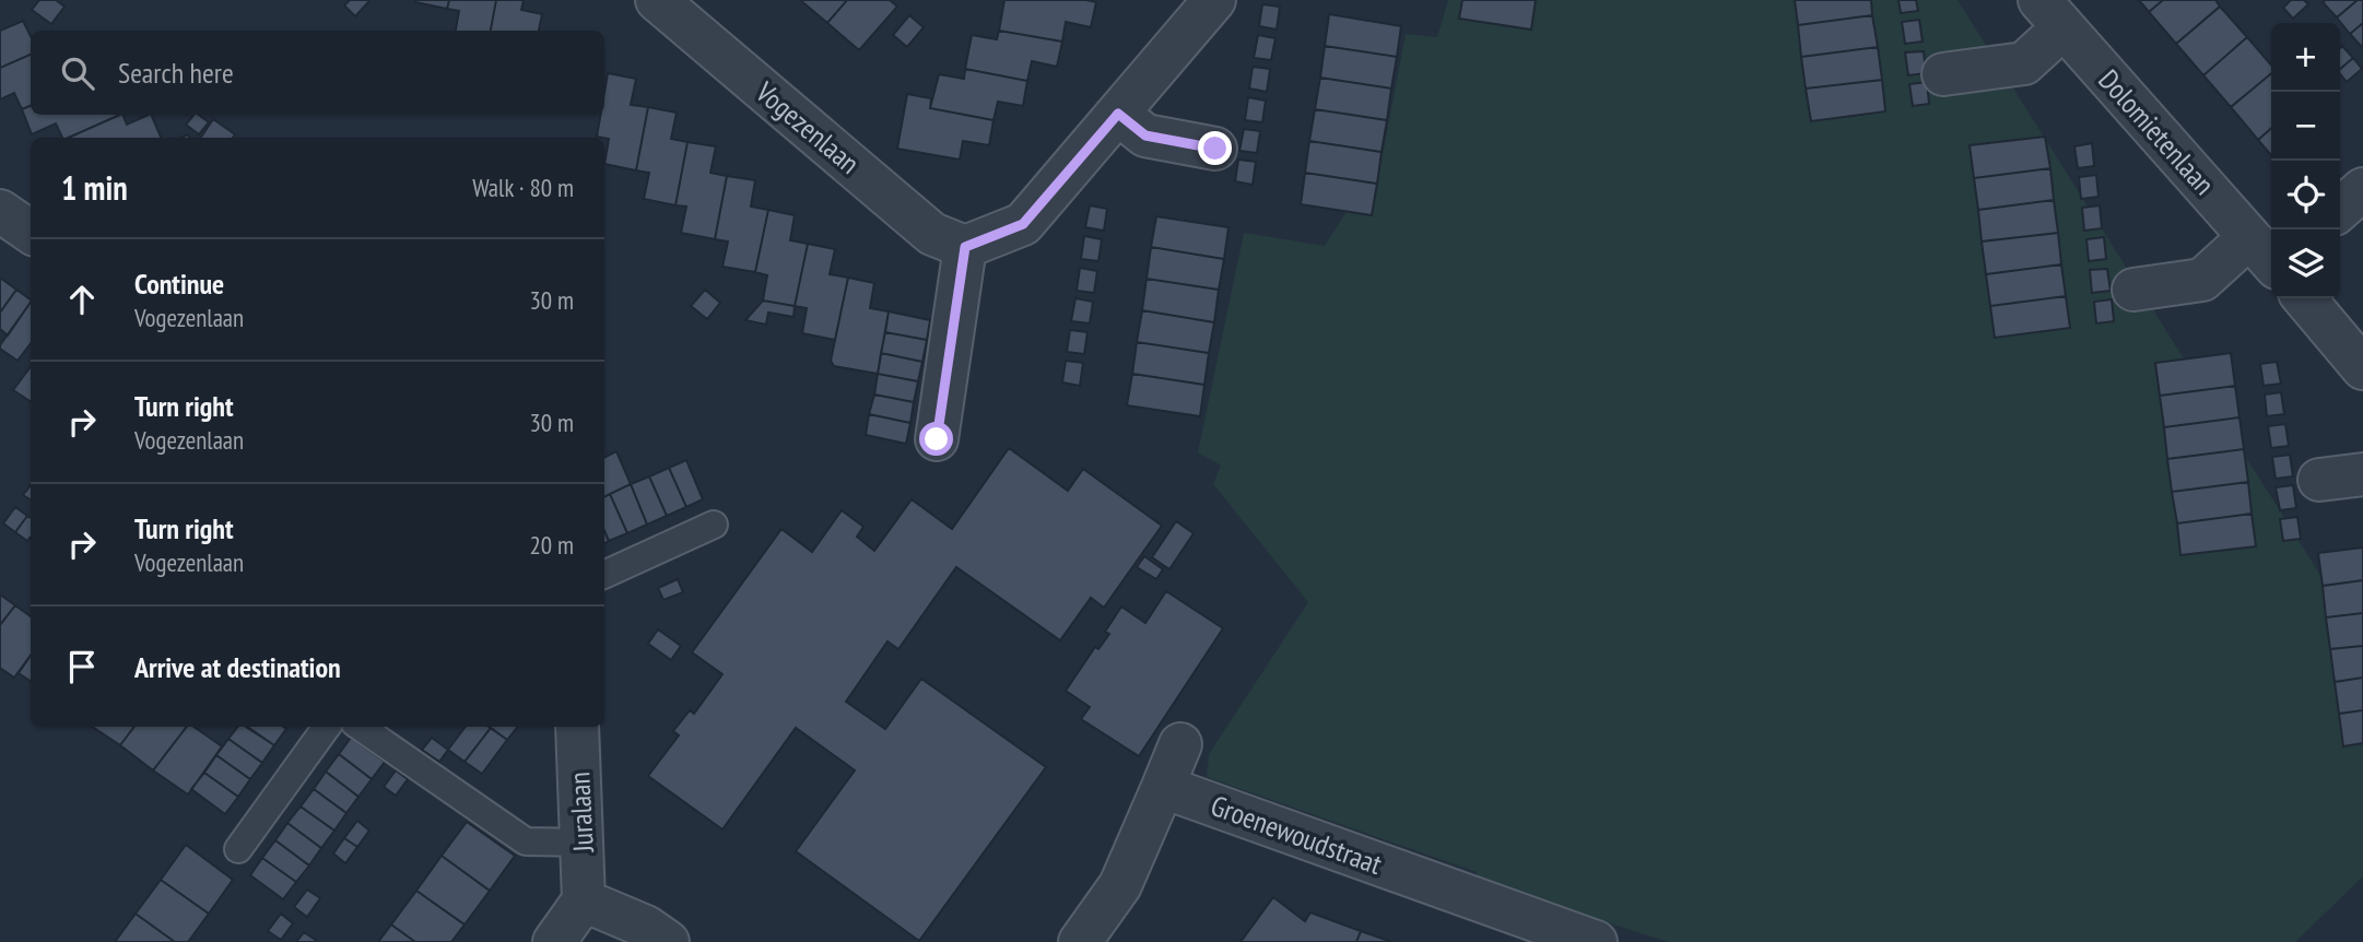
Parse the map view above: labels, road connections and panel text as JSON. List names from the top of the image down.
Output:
{
  "streets": {
    "street": [
      "Vogezenlaan",
      "Dolomietenlaan",
      "Juralaan",
      "Groenewoudstraat"
    ]
  },
  "page": {
    "map_buttons": ["+", "−"],
    "search": "Search here",
    "heading": ["1 min", "Walk · 80 m"],
    "list": [
      ["Continue", "Vogezenlaan", "30 m"],
      ["Turn right", "Vogezenlaan", "30 m"],
      ["Turn right", "Vogezenlaan", "20 m"],
      "Arrive at destination"
    ]
  }
}
